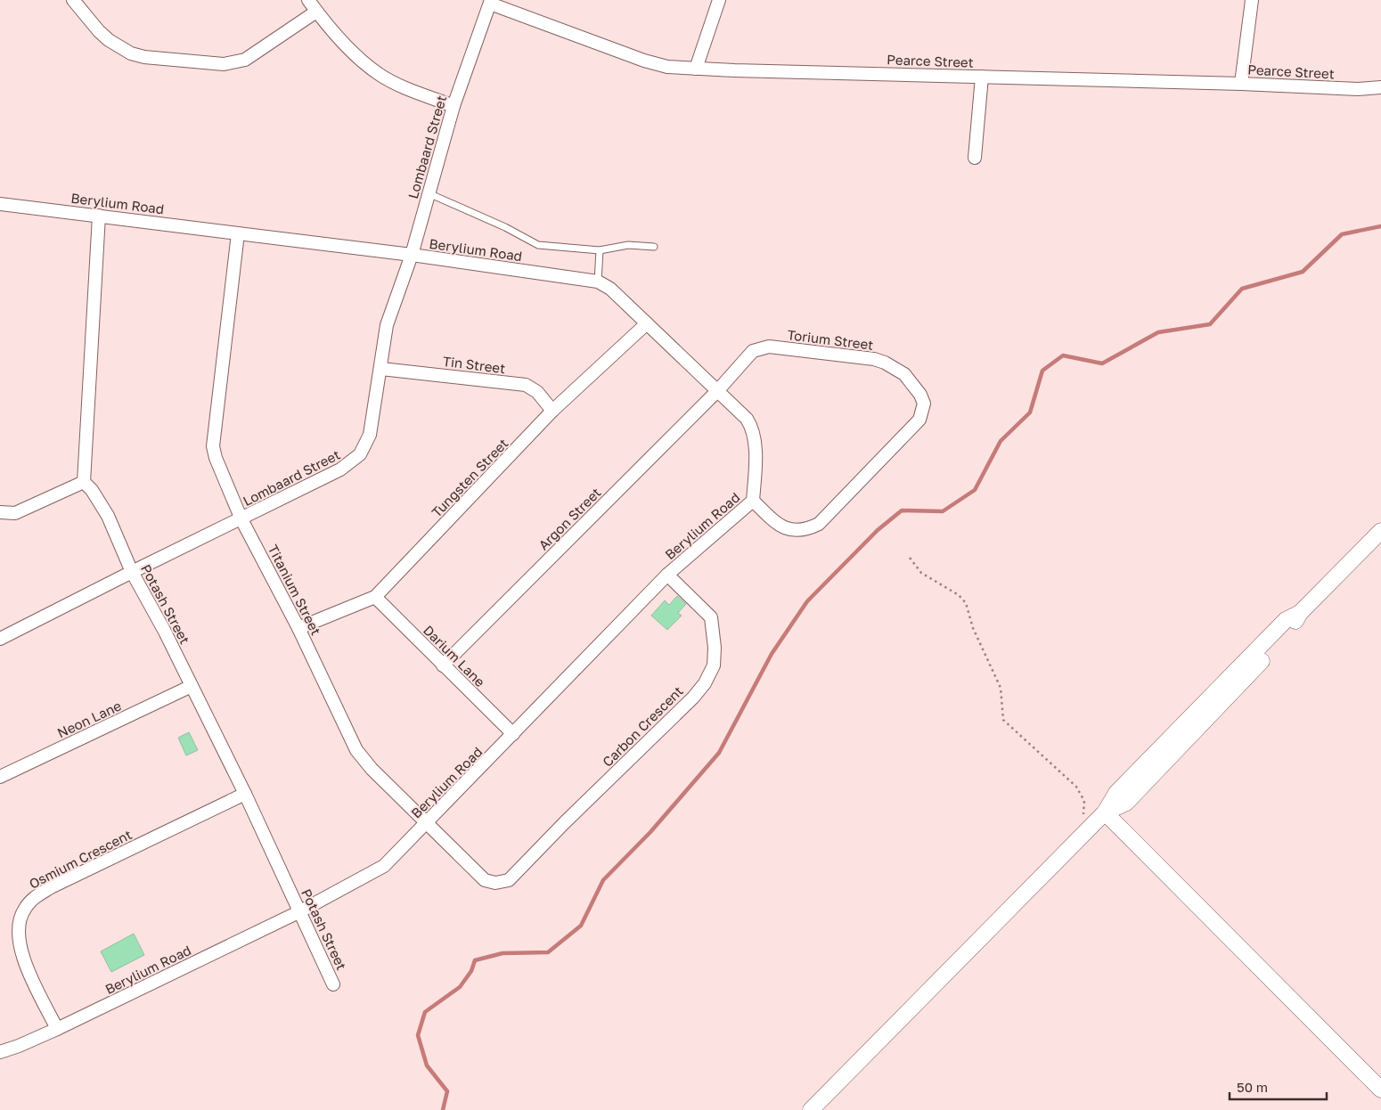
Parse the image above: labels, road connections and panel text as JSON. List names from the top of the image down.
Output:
{
  "streets": {
    "street": [
      "Pearce Street",
      "Lombaard Street",
      "Berylium Road",
      "Torium Street",
      "Tin Street",
      "Tungsten Street",
      "Argon Street",
      "Titanium Street",
      "Potash Street",
      "Darium Lane",
      "Neon Lane",
      "Carbon Crescent",
      "Osmium Crescent"
    ]
  },
  "crossings": [
    ["Pearce Street", "Lombaard Street"],
    ["Lombaard Street", "Berylium Road"],
    ["Lombaard Street", "Tin Street"],
    ["Lombaard Street", "Titanium Street"],
    ["Lombaard Street", "Potash Street"],
    ["Berylium Road", "Torium Street"],
    ["Berylium Road", "Tungsten Street"],
    ["Berylium Road", "Argon Street"],
    ["Berylium Road", "Titanium Street"],
    ["Berylium Road", "Potash Street"],
    ["Berylium Road", "Darium Lane"],
    ["Berylium Road", "Carbon Crescent"],
    ["Berylium Road", "Osmium Crescent"],
    ["Torium Street", "Argon Street"],
    ["Tin Street", "Tungsten Street"],
    ["Tungsten Street", "Titanium Street"],
    ["Tungsten Street", "Darium Lane"],
    ["Argon Street", "Darium Lane"],
    ["Titanium Street", "Carbon Crescent"],
    ["Potash Street", "Neon Lane"],
    ["Potash Street", "Osmium Crescent"]
  ],
  "scale_bar": "50 m"
}
